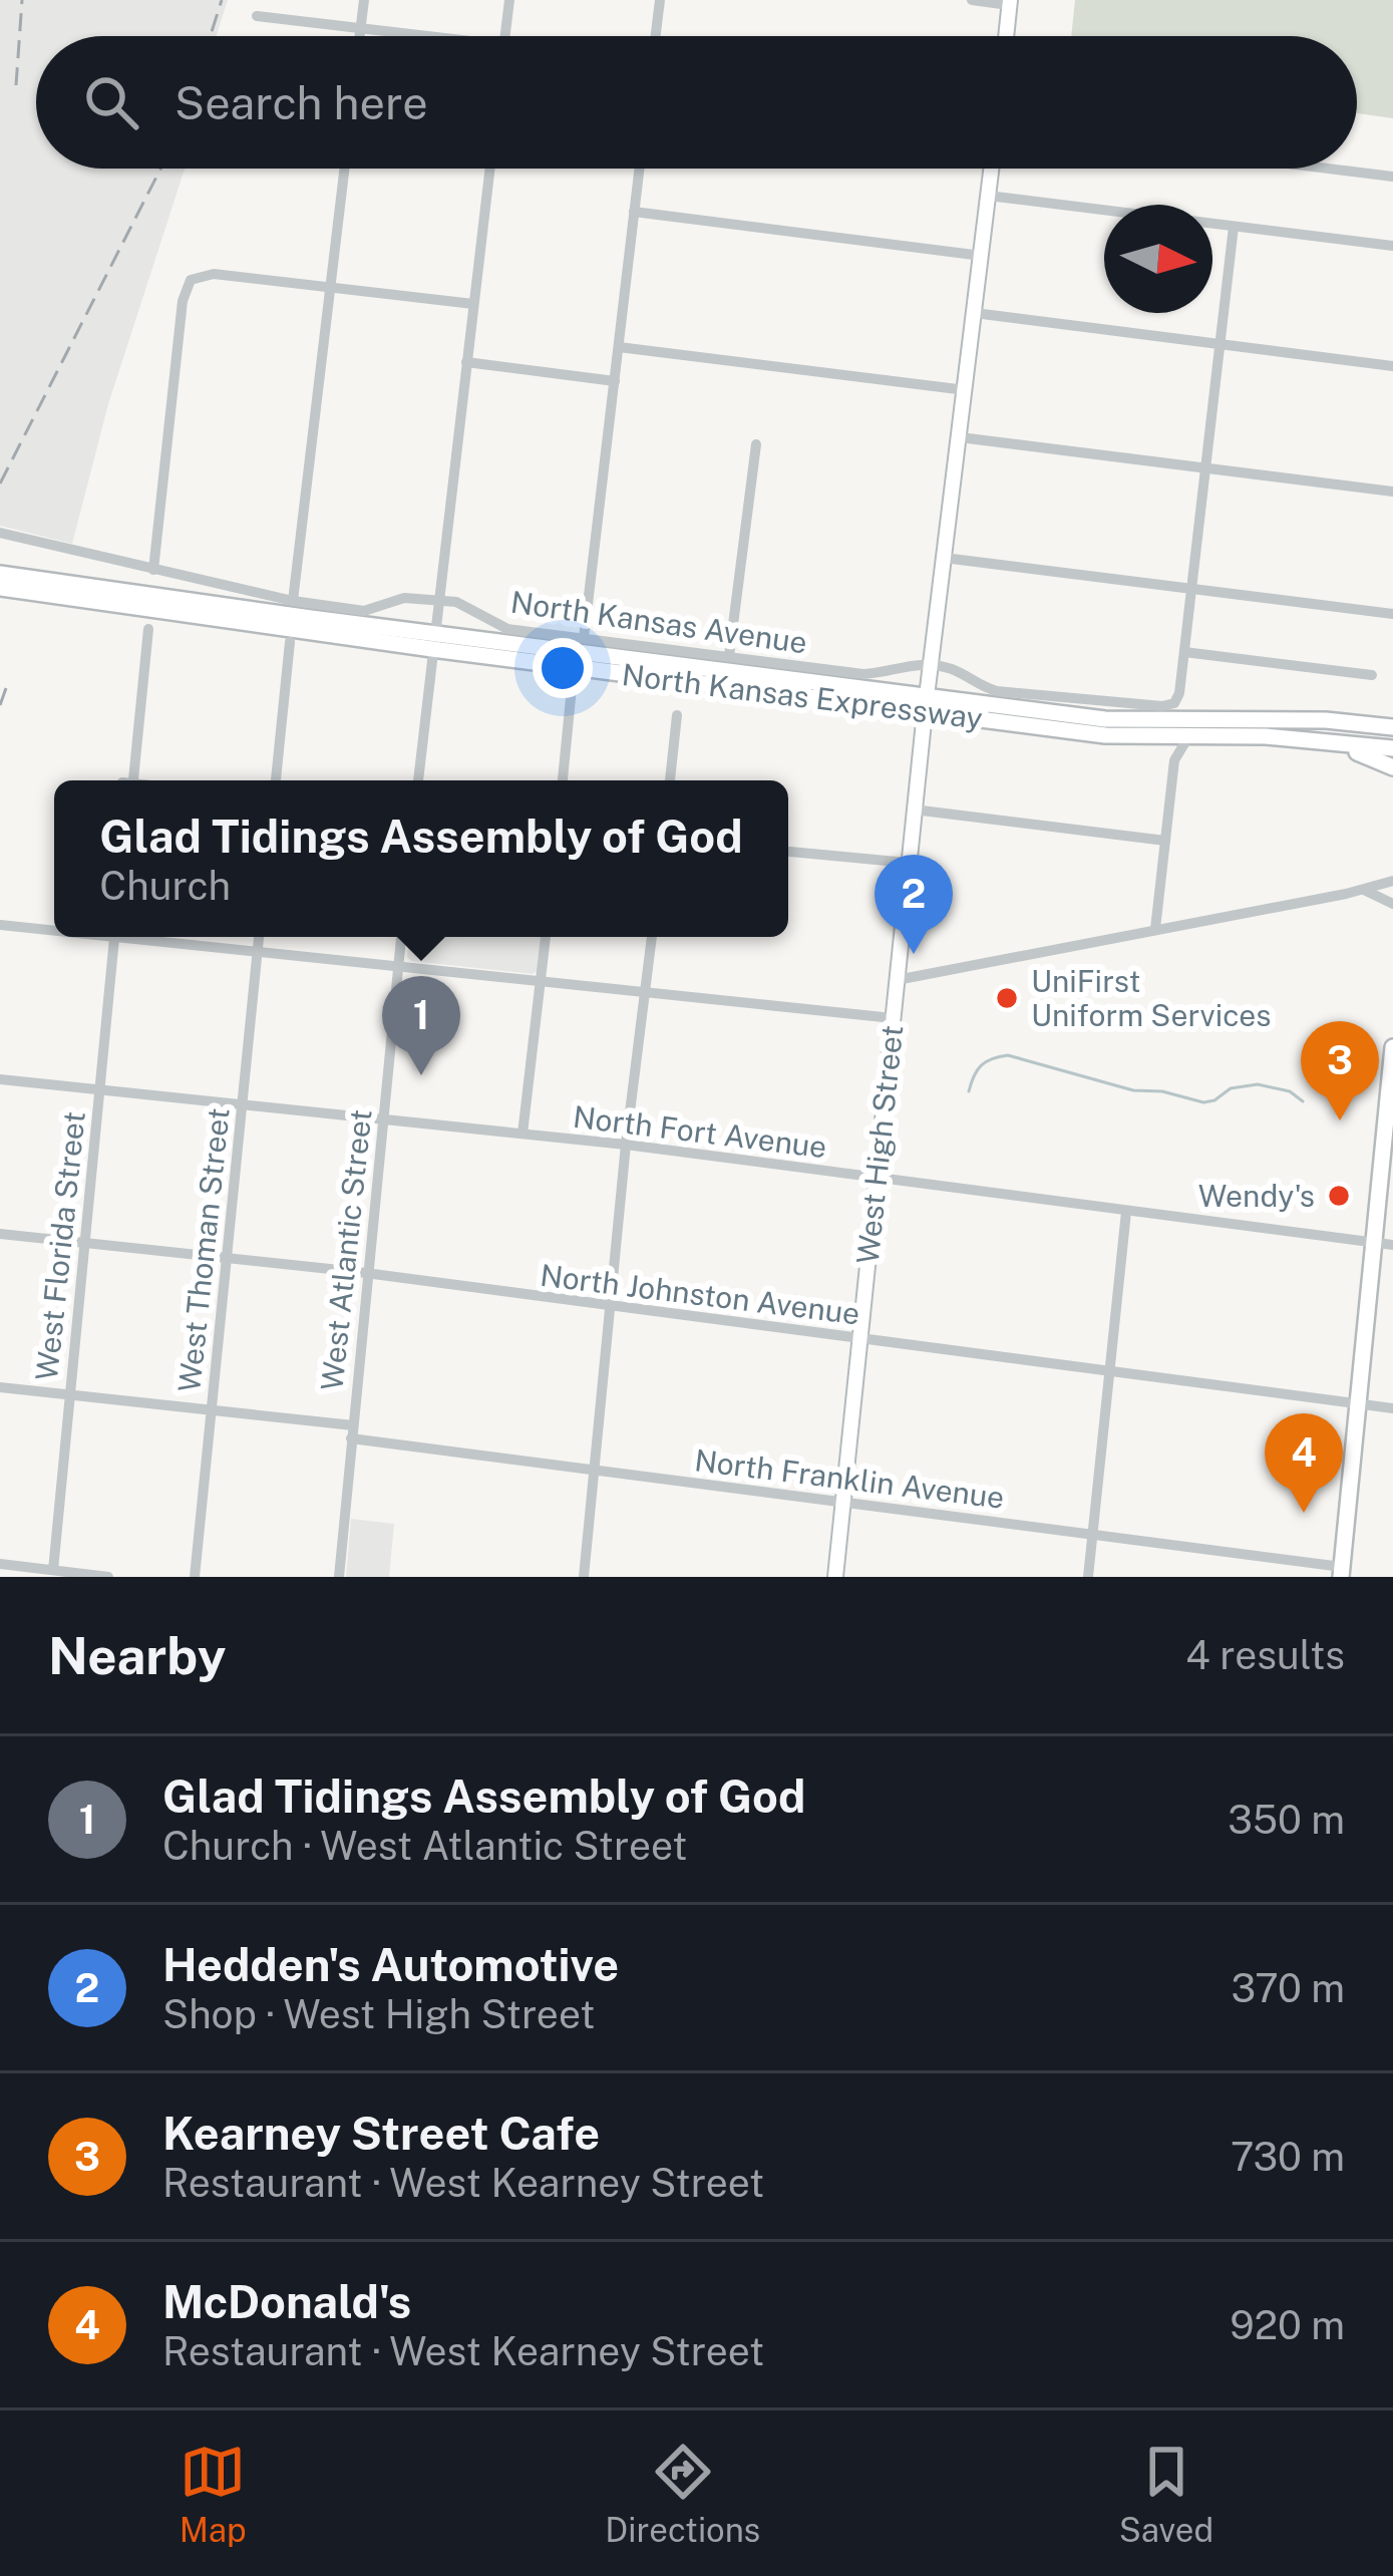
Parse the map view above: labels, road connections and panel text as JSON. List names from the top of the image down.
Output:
{
  "streets": {
    "main road": ["North Kansas Expressway"],
    "street": [
      "North Kansas Avenue",
      "North Fort Avenue",
      "West High Street",
      "West Florida Street",
      "West Thoman Street",
      "West Atlantic Street",
      "North Johnston Avenue",
      "North Franklin Avenue"
    ]
  },
  "crossings": [
    ["North Kansas Avenue", "West High Street"],
    ["North Kansas Expressway", "West High Street"],
    ["North Fort Avenue", "West High Street"],
    ["North Fort Avenue", "West Florida Street"],
    ["North Fort Avenue", "West Thoman Street"],
    ["North Fort Avenue", "West Atlantic Street"],
    ["West High Street", "North Johnston Avenue"],
    ["West High Street", "North Franklin Avenue"],
    ["West Florida Street", "North Johnston Avenue"],
    ["West Florida Street", "North Franklin Avenue"],
    ["West Thoman Street", "North Johnston Avenue"],
    ["West Thoman Street", "North Franklin Avenue"],
    ["West Atlantic Street", "North Johnston Avenue"],
    ["West Atlantic Street", "North Franklin Avenue"]
  ],
  "places": ["UniFirst Uniform Services", "Wendy's"],
  "north": "right",
  "page": {
    "search": "Search here",
    "popup": ["Glad Tidings Assembly of God", "Church"],
    "pins": [
      "2",
      "1",
      "3",
      "4"
    ],
    "heading": ["Nearby", "4 results"],
    "list": [
      {
        "mark": "1",
        "name": "Glad Tidings Assembly of God",
        "note": "Church · West Atlantic Street",
        "value": "350 m"
      },
      {
        "mark": "2",
        "name": "Hedden's Automotive",
        "note": "Shop · West High Street",
        "value": "370 m"
      },
      {
        "mark": "3",
        "name": "Kearney Street Cafe",
        "note": "Restaurant · West Kearney Street",
        "value": "730 m"
      },
      {
        "mark": "4",
        "name": "McDonald's",
        "note": "Restaurant · West Kearney Street",
        "value": "920 m"
      }
    ],
    "nav": ["Map", "Directions", "Saved"]
  }
}
